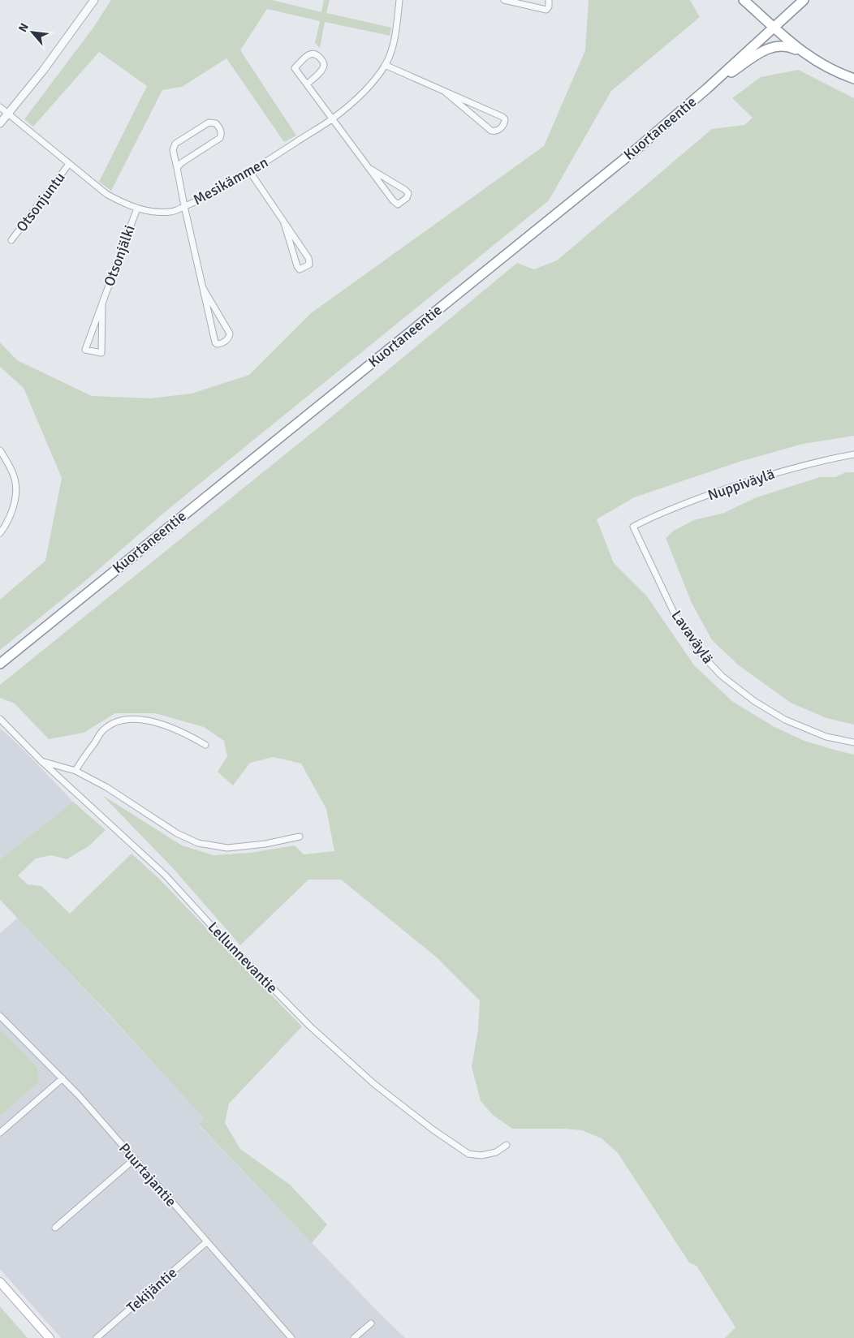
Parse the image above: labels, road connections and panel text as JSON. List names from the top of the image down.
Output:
{
  "streets": {
    "highway": ["Kuortaneentie"],
    "street": [
      "Mesikämmen",
      "Otsonjuntu",
      "Otsonjälki",
      "Nuppiväylä",
      "Lavaväylä",
      "Lellunnevantie",
      "Puurtajantie",
      "Tekijäntie"
    ]
  },
  "crossings": [
    ["Mesikämmen", "Otsonjuntu"],
    ["Mesikämmen", "Otsonjälki"],
    ["Nuppiväylä", "Lavaväylä"],
    ["Puurtajantie", "Tekijäntie"]
  ],
  "north": "top left"
}
